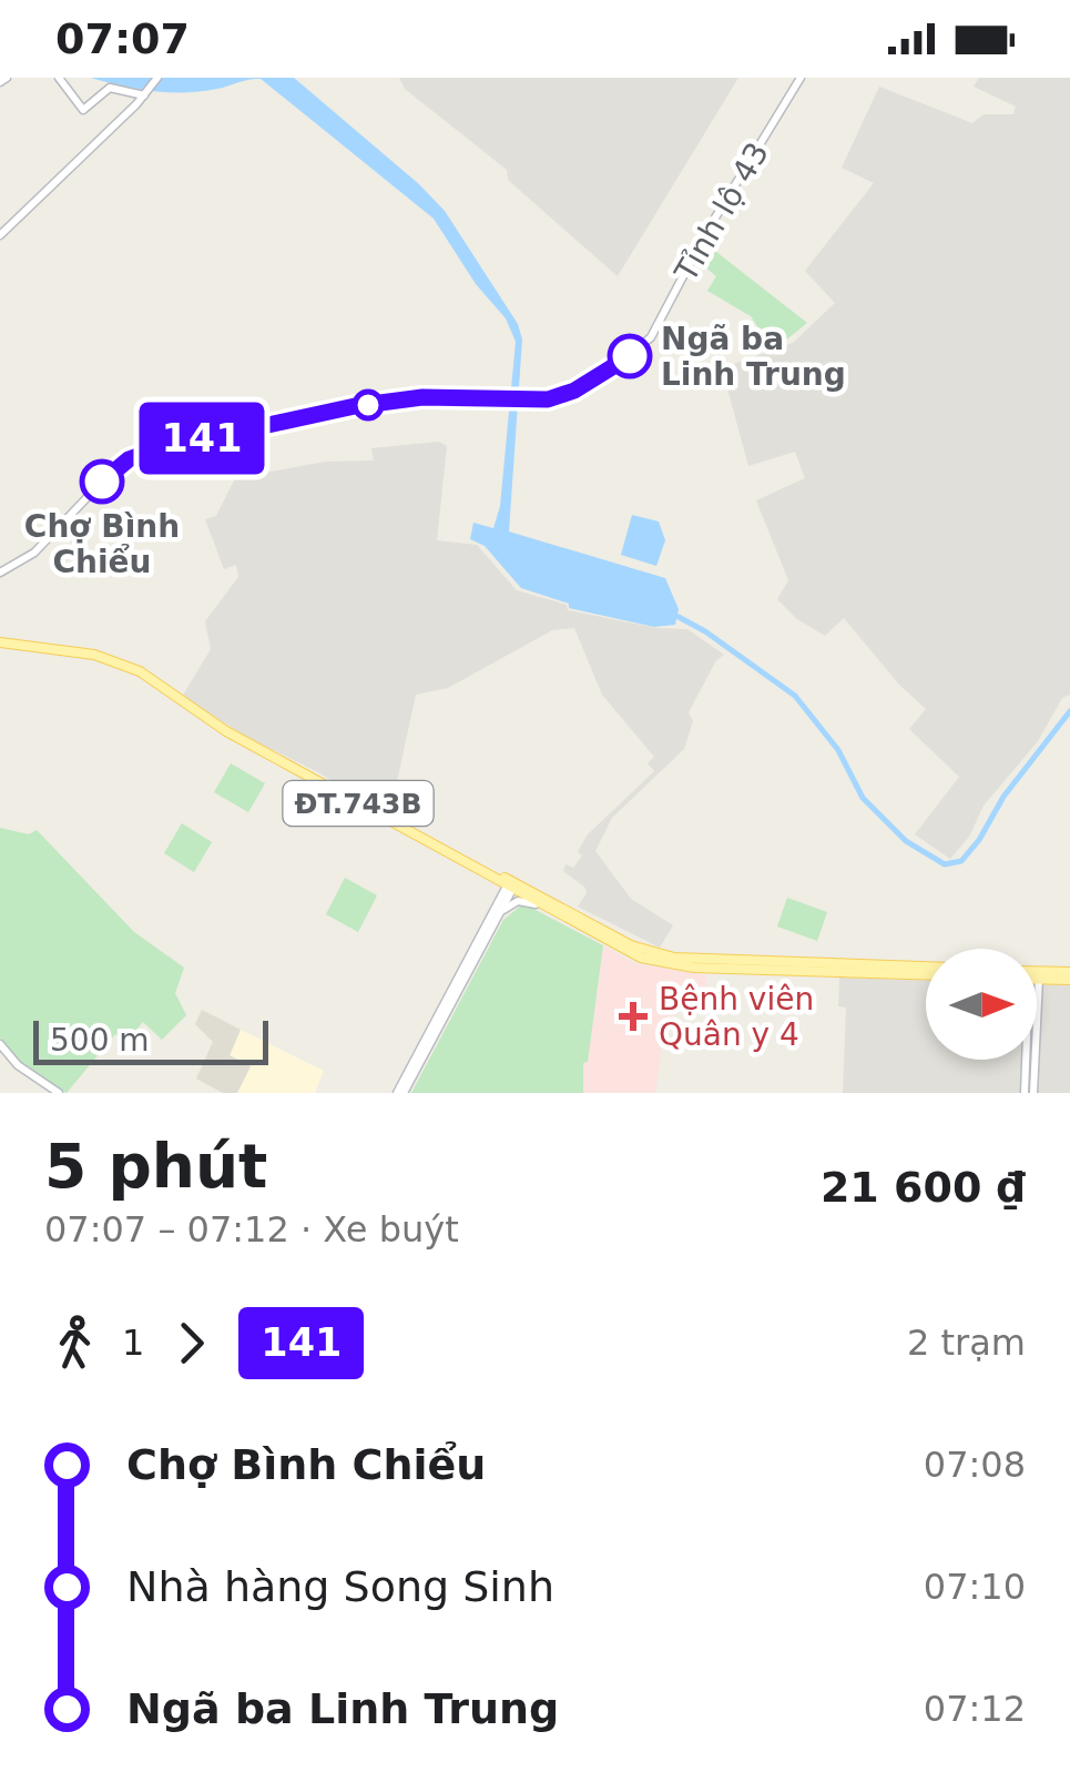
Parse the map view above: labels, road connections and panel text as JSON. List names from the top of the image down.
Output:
{
  "streets": {
    "main road": ["Tỉnh lộ 43", "ĐT.743B"]
  },
  "places": {
    "other": ["Ngã ba Linh Trung", "Chợ Bình Chiểu"],
    "health": ["Bệnh viên Quân y 4"]
  },
  "lines": ["bus line 141"],
  "scale_bar": "500 m",
  "north": "right",
  "page": {
    "status": "07:07",
    "on_map": "141",
    "scale": "500 m",
    "heading": ["5 phút", "07:07 – 07:12 · Xe buýt", "21 600 ₫"],
    "legs": ["1", "141", "2 trạm"],
    "list": [
      {
        "name": "Chợ Bình Chiểu",
        "value": "07:08"
      },
      {
        "name": "Nhà hàng Song Sinh",
        "value": "07:10"
      },
      {
        "name": "Ngã ba Linh Trung",
        "value": "07:12"
      }
    ]
  }
}
